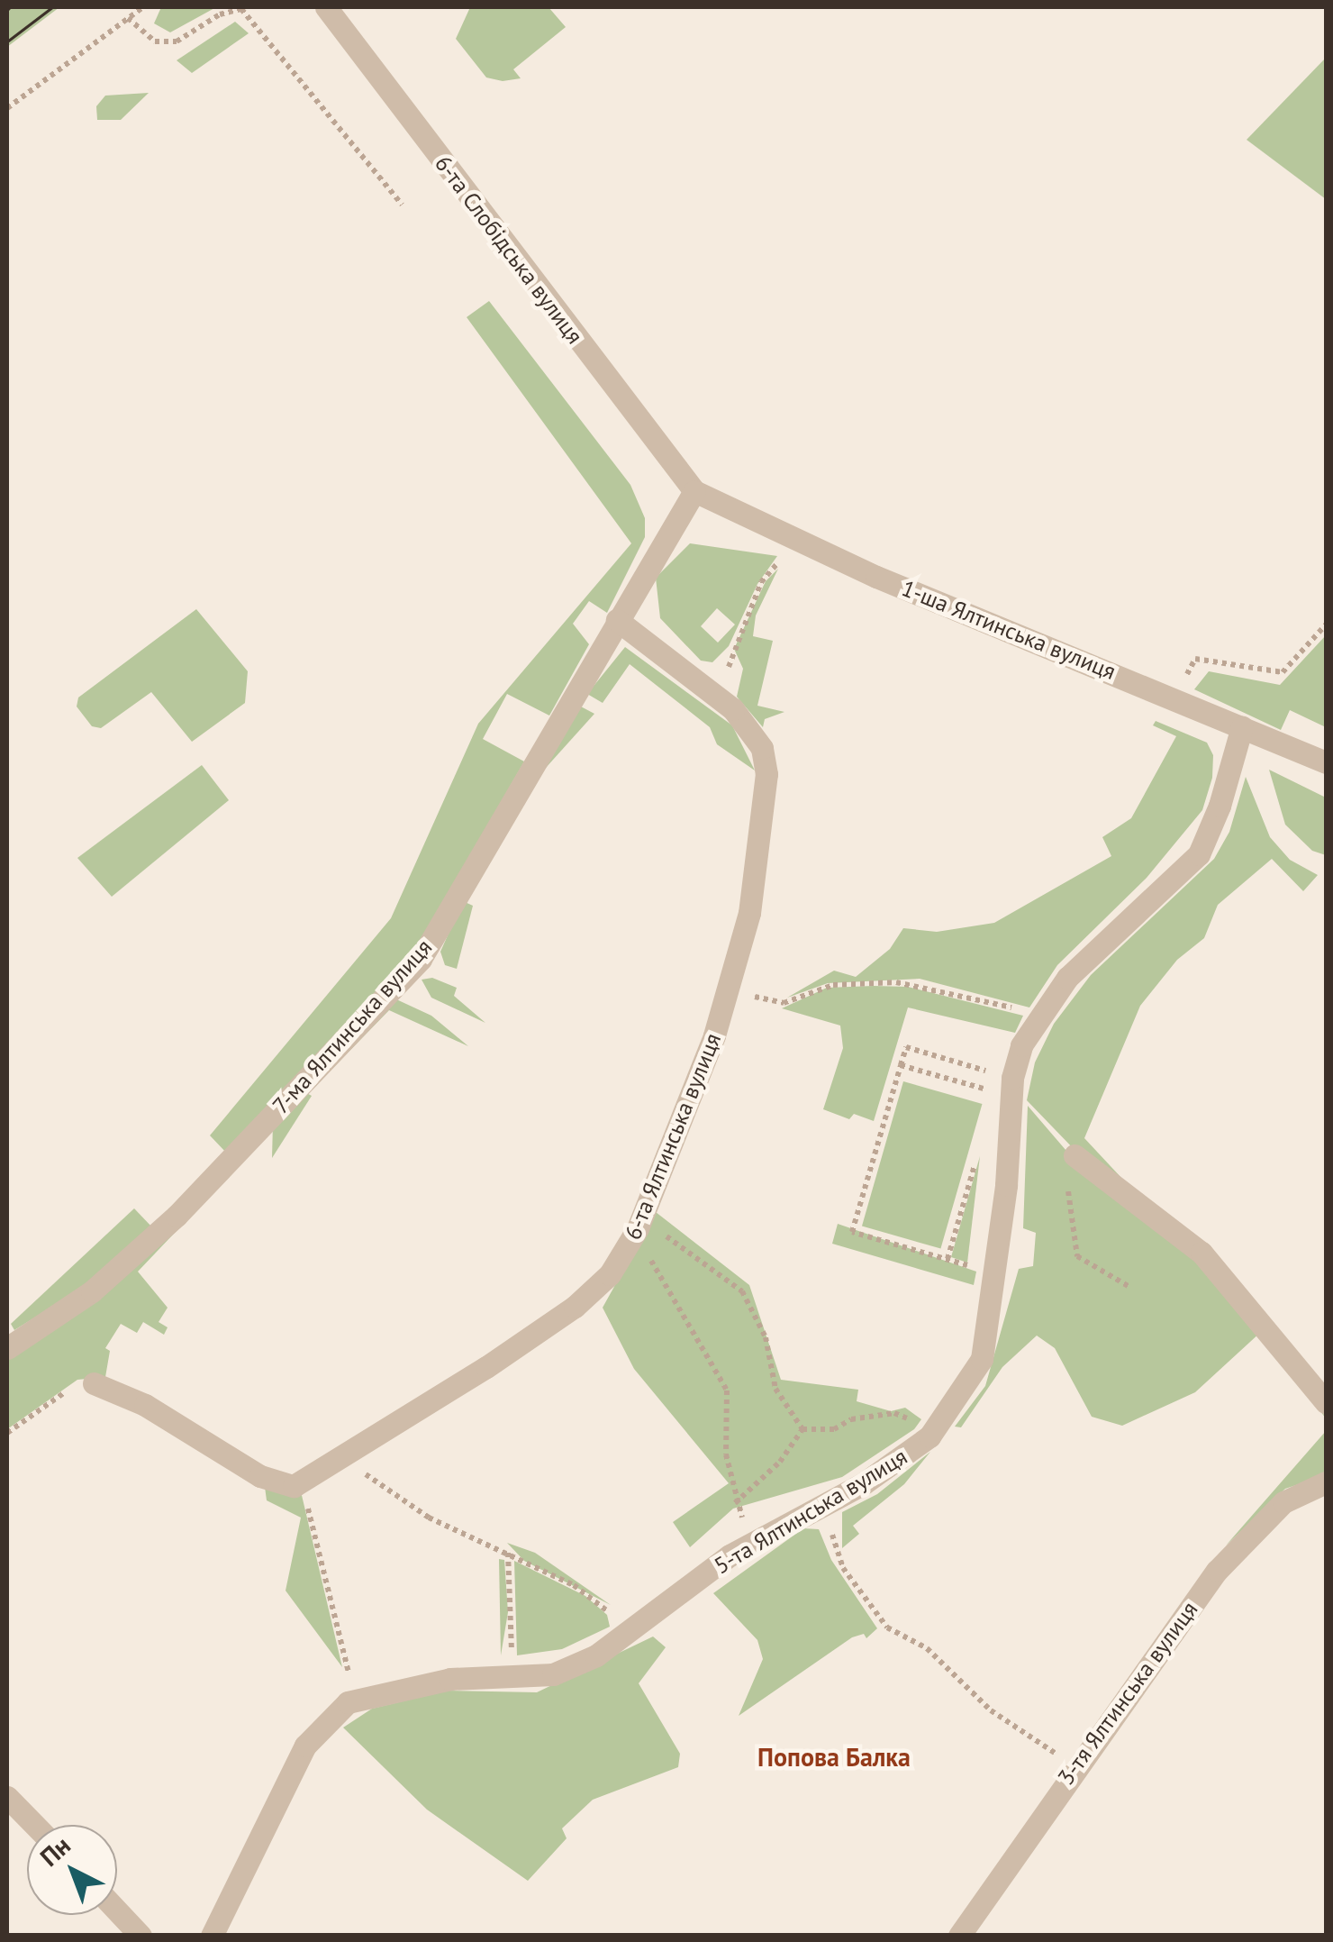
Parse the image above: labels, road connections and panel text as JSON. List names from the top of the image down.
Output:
{
  "streets": {
    "street": [
      "6-та Слобідська вулиця",
      "1-ша Ялтинська вулиця",
      "7-ма Ялтинська вулиця",
      "6-та Ялтинська вулиця",
      "5-та Ялтинська вулиця",
      "3-тя Ялтинська вулиця"
    ]
  },
  "crossings": [
    ["6-та Слобідська вулиця", "1-ша Ялтинська вулиця"],
    ["6-та Слобідська вулиця", "7-ма Ялтинська вулиця"],
    ["1-ша Ялтинська вулиця", "7-ма Ялтинська вулиця"],
    ["1-ша Ялтинська вулиця", "5-та Ялтинська вулиця"],
    ["7-ма Ялтинська вулиця", "6-та Ялтинська вулиця"]
  ],
  "districts": ["Попова Балка"],
  "north": "top left"
}
